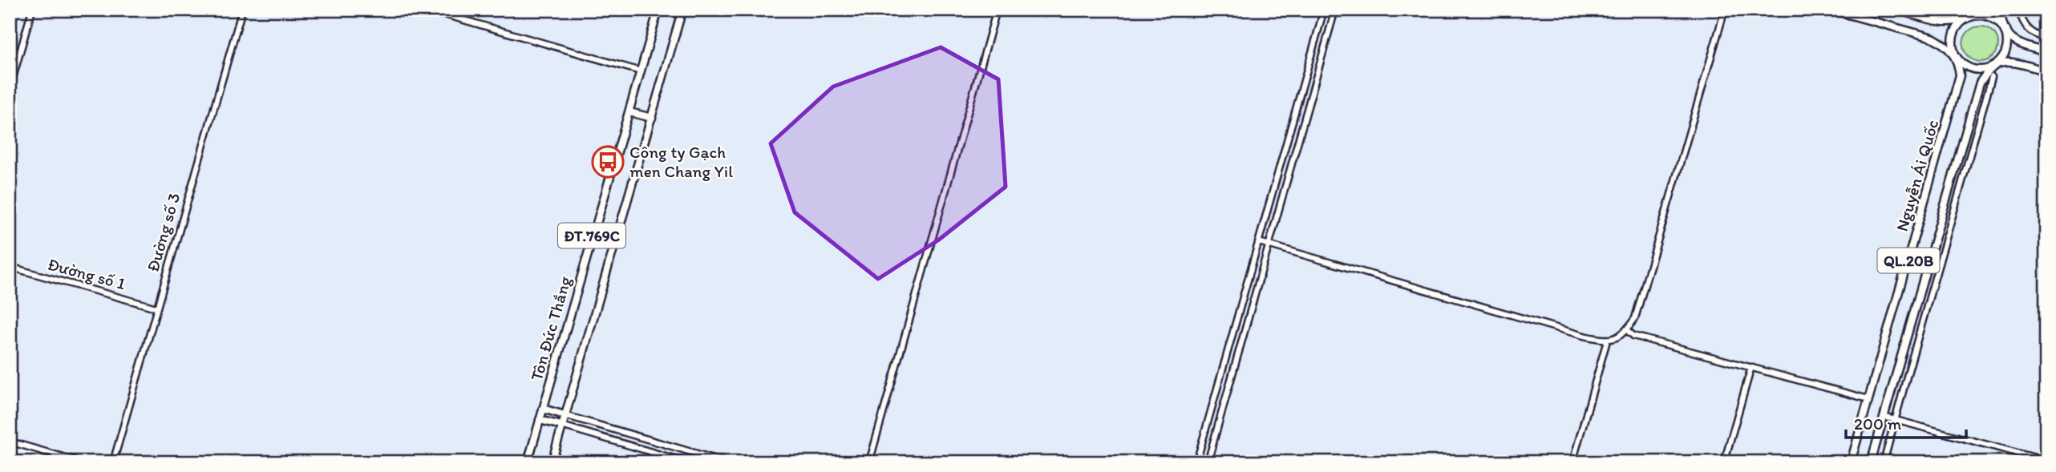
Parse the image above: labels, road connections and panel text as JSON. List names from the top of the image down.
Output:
{
  "streets": {
    "main road": [
      "Nguyễn Ái Quốc",
      "ĐT.769C",
      "QL.20B",
      "Tôn Đức Thắng"
    ],
    "street": ["Đường số 3", "Đường số 1"]
  },
  "crossings": [
    ["Đường số 3", "Đường số 1"]
  ],
  "places": {
    "bus stop": ["Công ty Gạch men Chang Yil"]
  },
  "scale_bar": "200 m"
}
